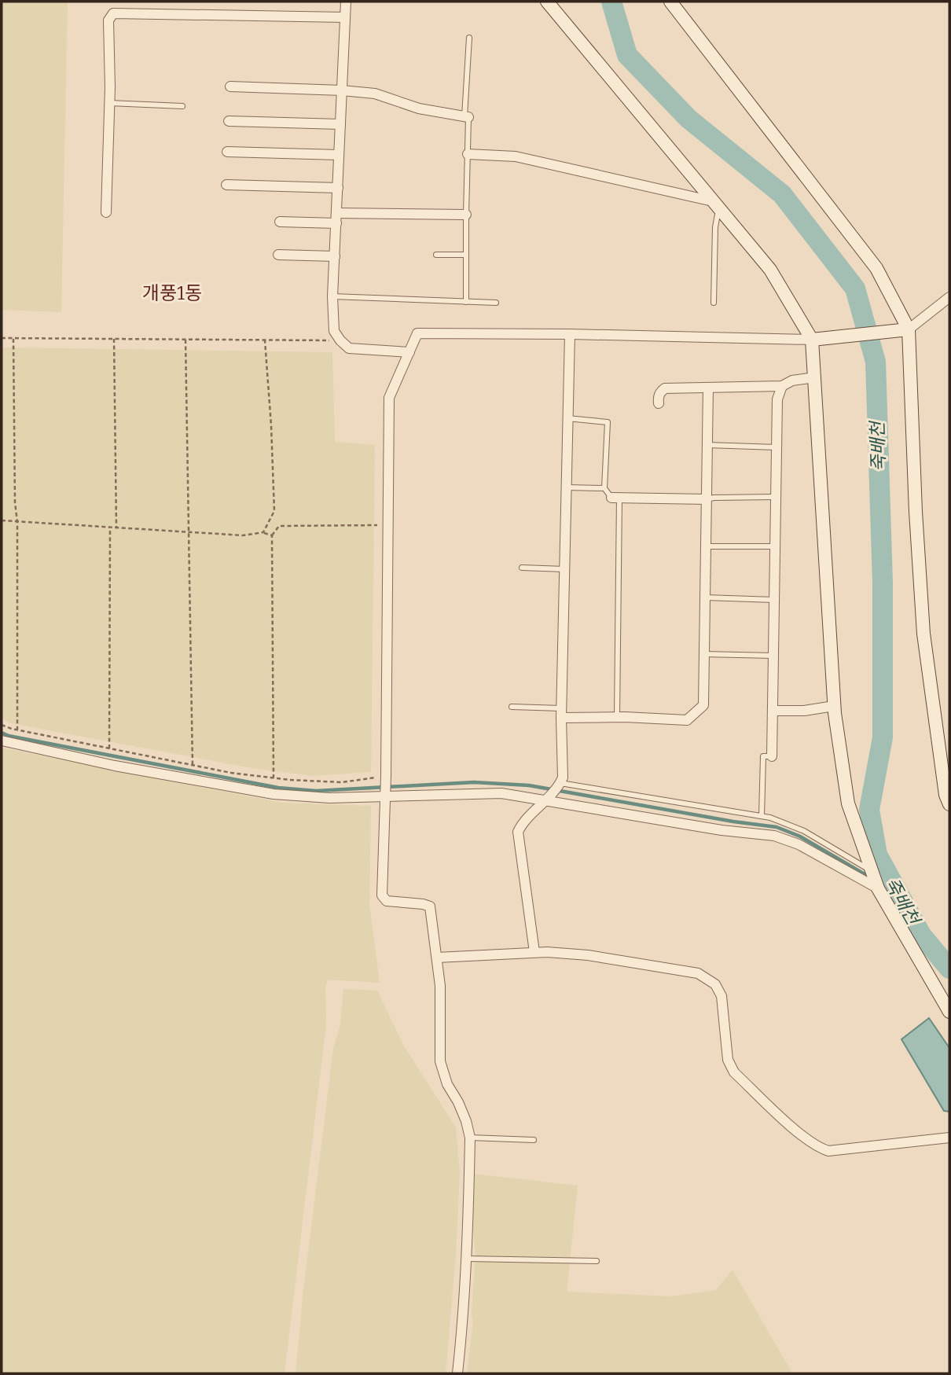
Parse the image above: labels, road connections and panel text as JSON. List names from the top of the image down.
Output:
{
  "districts": ["개풍1동"],
  "water": ["죽배천"]
}
